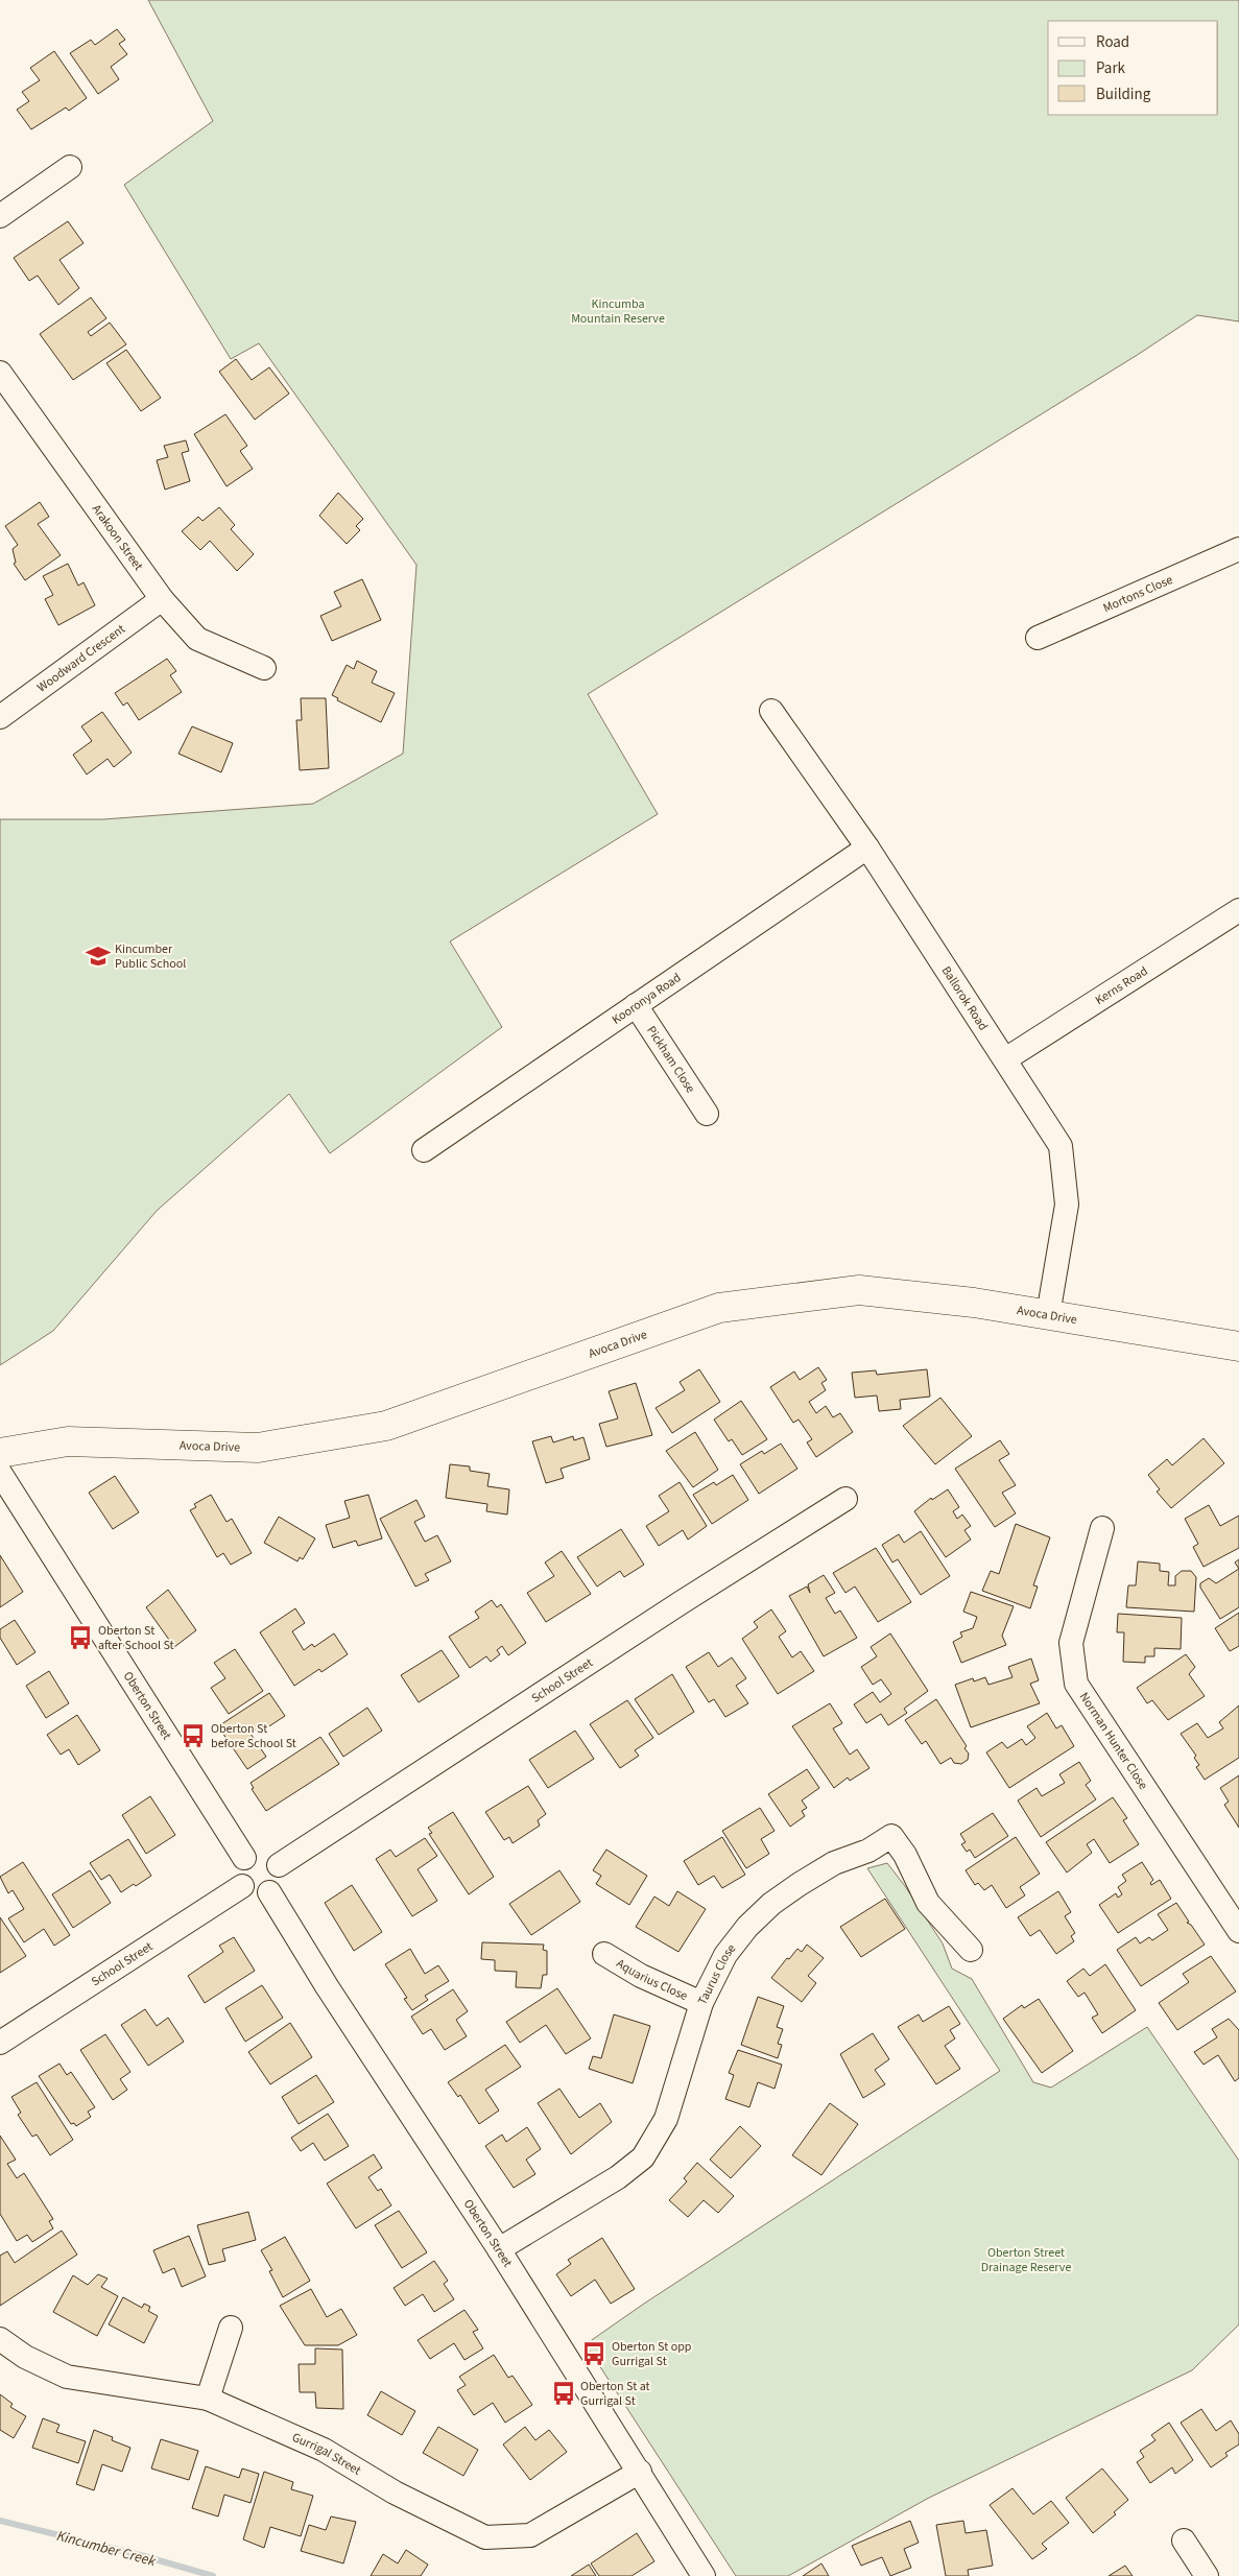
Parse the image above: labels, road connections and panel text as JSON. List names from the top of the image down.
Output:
{
  "streets": {
    "main road": ["Avoca Drive"],
    "street": [
      "Arakoon Street",
      "Mortons Close",
      "Woodward Crescent",
      "Kerns Road",
      "Kooronya Road",
      "Ballorok Road",
      "Pickham Close",
      "School Street",
      "Oberton Street",
      "Norman Hunter Close",
      "Taurus Close",
      "Aquarius Close",
      "Gurrigal Street"
    ]
  },
  "crossings": [
    ["Arakoon Street", "Woodward Crescent"],
    ["Kerns Road", "Ballorok Road"],
    ["Kooronya Road", "Ballorok Road"],
    ["Kooronya Road", "Pickham Close"],
    ["Ballorok Road", "Avoca Drive"],
    ["School Street", "Oberton Street"],
    ["Oberton Street", "Taurus Close"],
    ["Oberton Street", "Gurrigal Street"],
    ["Taurus Close", "Aquarius Close"]
  ],
  "water": ["Kincumber Creek"],
  "parks": ["Kincumba Mountain Reserve", "Oberton Street Drainage Reserve"],
  "places": {
    "school or university": ["Kincumber Public School"],
    "bus stop": [
      "Oberton St after School St",
      "Oberton St before School St",
      "Oberton St opp Gurrigal St",
      "Oberton St at Gurrigal St"
    ]
  },
  "legend": ["Road", "Park", "Building"]
}
